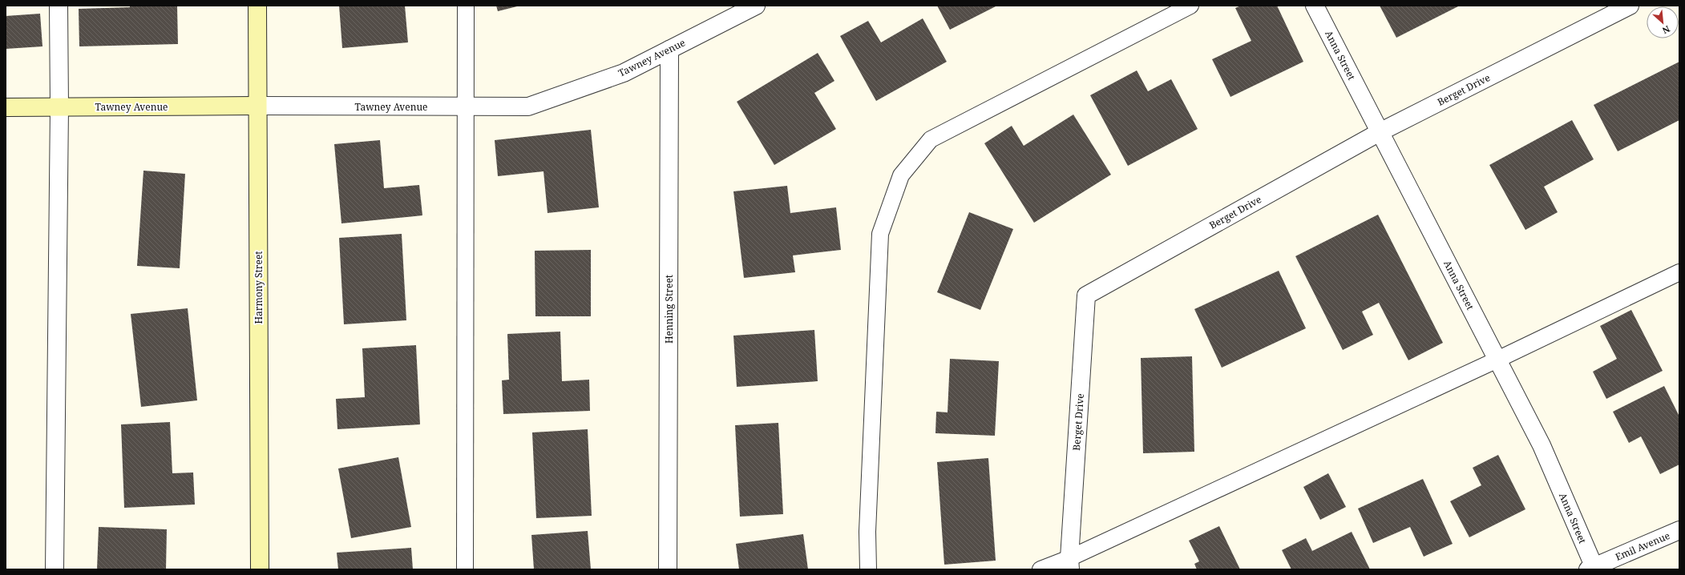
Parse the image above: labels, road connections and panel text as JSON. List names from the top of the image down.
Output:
{
  "streets": {
    "street": [
      "Anna Street",
      "Tawney Avenue",
      "Berget Drive",
      "Harmony Street",
      "Henning Street",
      "Emil Avenue"
    ]
  },
  "crossings": [
    ["Anna Street", "Berget Drive"],
    ["Anna Street", "Emil Avenue"],
    ["Tawney Avenue", "Harmony Street"],
    ["Tawney Avenue", "Henning Street"]
  ],
  "north": "bottom right"
}
